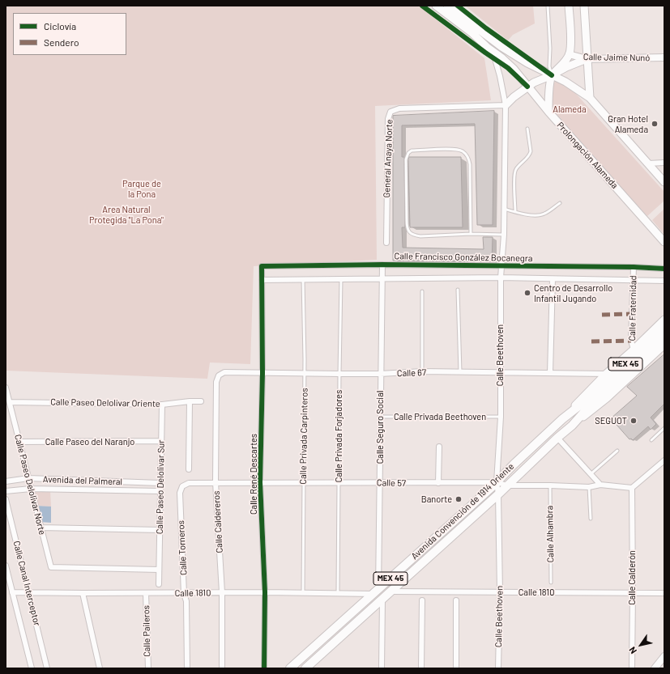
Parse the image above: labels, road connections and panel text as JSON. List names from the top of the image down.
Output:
{
  "streets": {
    "main road": ["Prolongación Alameda", "MEX 45", "Avenida Convención de 1914 Oriente"],
    "street": [
      "Calle Jaime Nunó",
      "General Anaya Norte",
      "Calle Francisco González Bocanegra",
      "Calle Fraternidad",
      "Calle Beethoven",
      "Calle 67",
      "Calle Paseo Delolivar Oriente",
      "Calle Seguro Social",
      "Calle Paseo del Naranjo",
      "Calle René Descartes",
      "Avenida del Palmeral",
      "Calle 57",
      "Calle Paseo Delolivar Norte",
      "Calle Paseo Delolivar Sur",
      "Calle Caldereros",
      "Calle Torneros",
      "Calle Calderón",
      "Calle Canal Interceptor",
      "Calle 1810",
      "Calle Paileros"
    ],
    "lane": [
      "Calle Privada Beethoven",
      "Calle Privada Carpinteros",
      "Calle Privada Forjadores",
      "Calle Alhambra"
    ]
  },
  "crossings": [
    ["Prolongación Alameda", "Calle Beethoven"],
    ["General Anaya Norte", "Calle Beethoven"],
    ["Calle Francisco González Bocanegra", "Calle Fraternidad"],
    ["Calle Francisco González Bocanegra", "Calle Beethoven"],
    ["Calle Francisco González Bocanegra", "Calle Seguro Social"],
    ["Calle Francisco González Bocanegra", "Calle René Descartes"],
    ["Calle Fraternidad", "Avenida Convención de 1914 Oriente"],
    ["Calle Beethoven", "Calle 67"],
    ["Calle Beethoven", "Calle Privada Beethoven"],
    ["Calle Beethoven", "Calle 57"],
    ["Calle Beethoven", "Avenida Convención de 1914 Oriente"],
    ["Calle Beethoven", "Calle 1810"],
    ["Calle 67", "Calle Seguro Social"],
    ["Calle 67", "Calle Privada Carpinteros"],
    ["Calle 67", "Calle Privada Forjadores"],
    ["Calle 67", "Calle René Descartes"],
    ["Calle 67", "Avenida Convención de 1914 Oriente"],
    ["Calle 67", "Calle Caldereros"],
    ["Calle Paseo Delolivar Oriente", "Calle Paseo Delolivar Norte"],
    ["Calle Paseo Delolivar Oriente", "Calle Paseo Delolivar Sur"],
    ["Calle Privada Beethoven", "Calle Seguro Social"],
    ["Calle Seguro Social", "Calle 57"],
    ["Calle Seguro Social", "Avenida Convención de 1914 Oriente"],
    ["Calle Seguro Social", "Calle 1810"],
    ["Calle Privada Carpinteros", "Calle 57"],
    ["Calle Privada Carpinteros", "Calle 1810"],
    ["Calle Privada Forjadores", "Calle 57"],
    ["Calle Privada Forjadores", "Calle 1810"],
    ["Calle Paseo del Naranjo", "Calle Paseo Delolivar Norte"],
    ["Calle Paseo del Naranjo", "Calle Paseo Delolivar Sur"],
    ["Calle René Descartes", "Calle 57"],
    ["Calle René Descartes", "Calle 1810"],
    ["Avenida del Palmeral", "Calle Paseo Delolivar Norte"],
    ["Avenida del Palmeral", "Calle Paseo Delolivar Sur"],
    ["Calle 57", "Avenida Convención de 1914 Oriente"],
    ["Calle 57", "Calle Caldereros"],
    ["Calle 57", "Calle Alhambra"],
    ["Calle 57", "Calle Torneros"],
    ["Calle 57", "Calle Calderón"],
    ["Calle Paseo Delolivar Norte", "Calle Paseo Delolivar Sur"],
    ["Avenida Convención de 1914 Oriente", "Calle 1810"],
    ["Calle Caldereros", "Calle 1810"],
    ["Calle Torneros", "Calle 1810"],
    ["Calle Calderón", "Calle 1810"],
    ["Calle Canal Interceptor", "Calle 1810"],
    ["Calle 1810", "Calle Paileros"]
  ],
  "parks": ["Alameda", "Parque de la Pona", "Area Natural Protegida \"La Pona\""],
  "places": [
    "Gran Hotel Alameda",
    "Centro de Desarrollo Infantil Jugando",
    "SEGUOT",
    "Banorte"
  ],
  "legend": ["Ciclovía", "Sendero"],
  "north": "bottom left"
}
